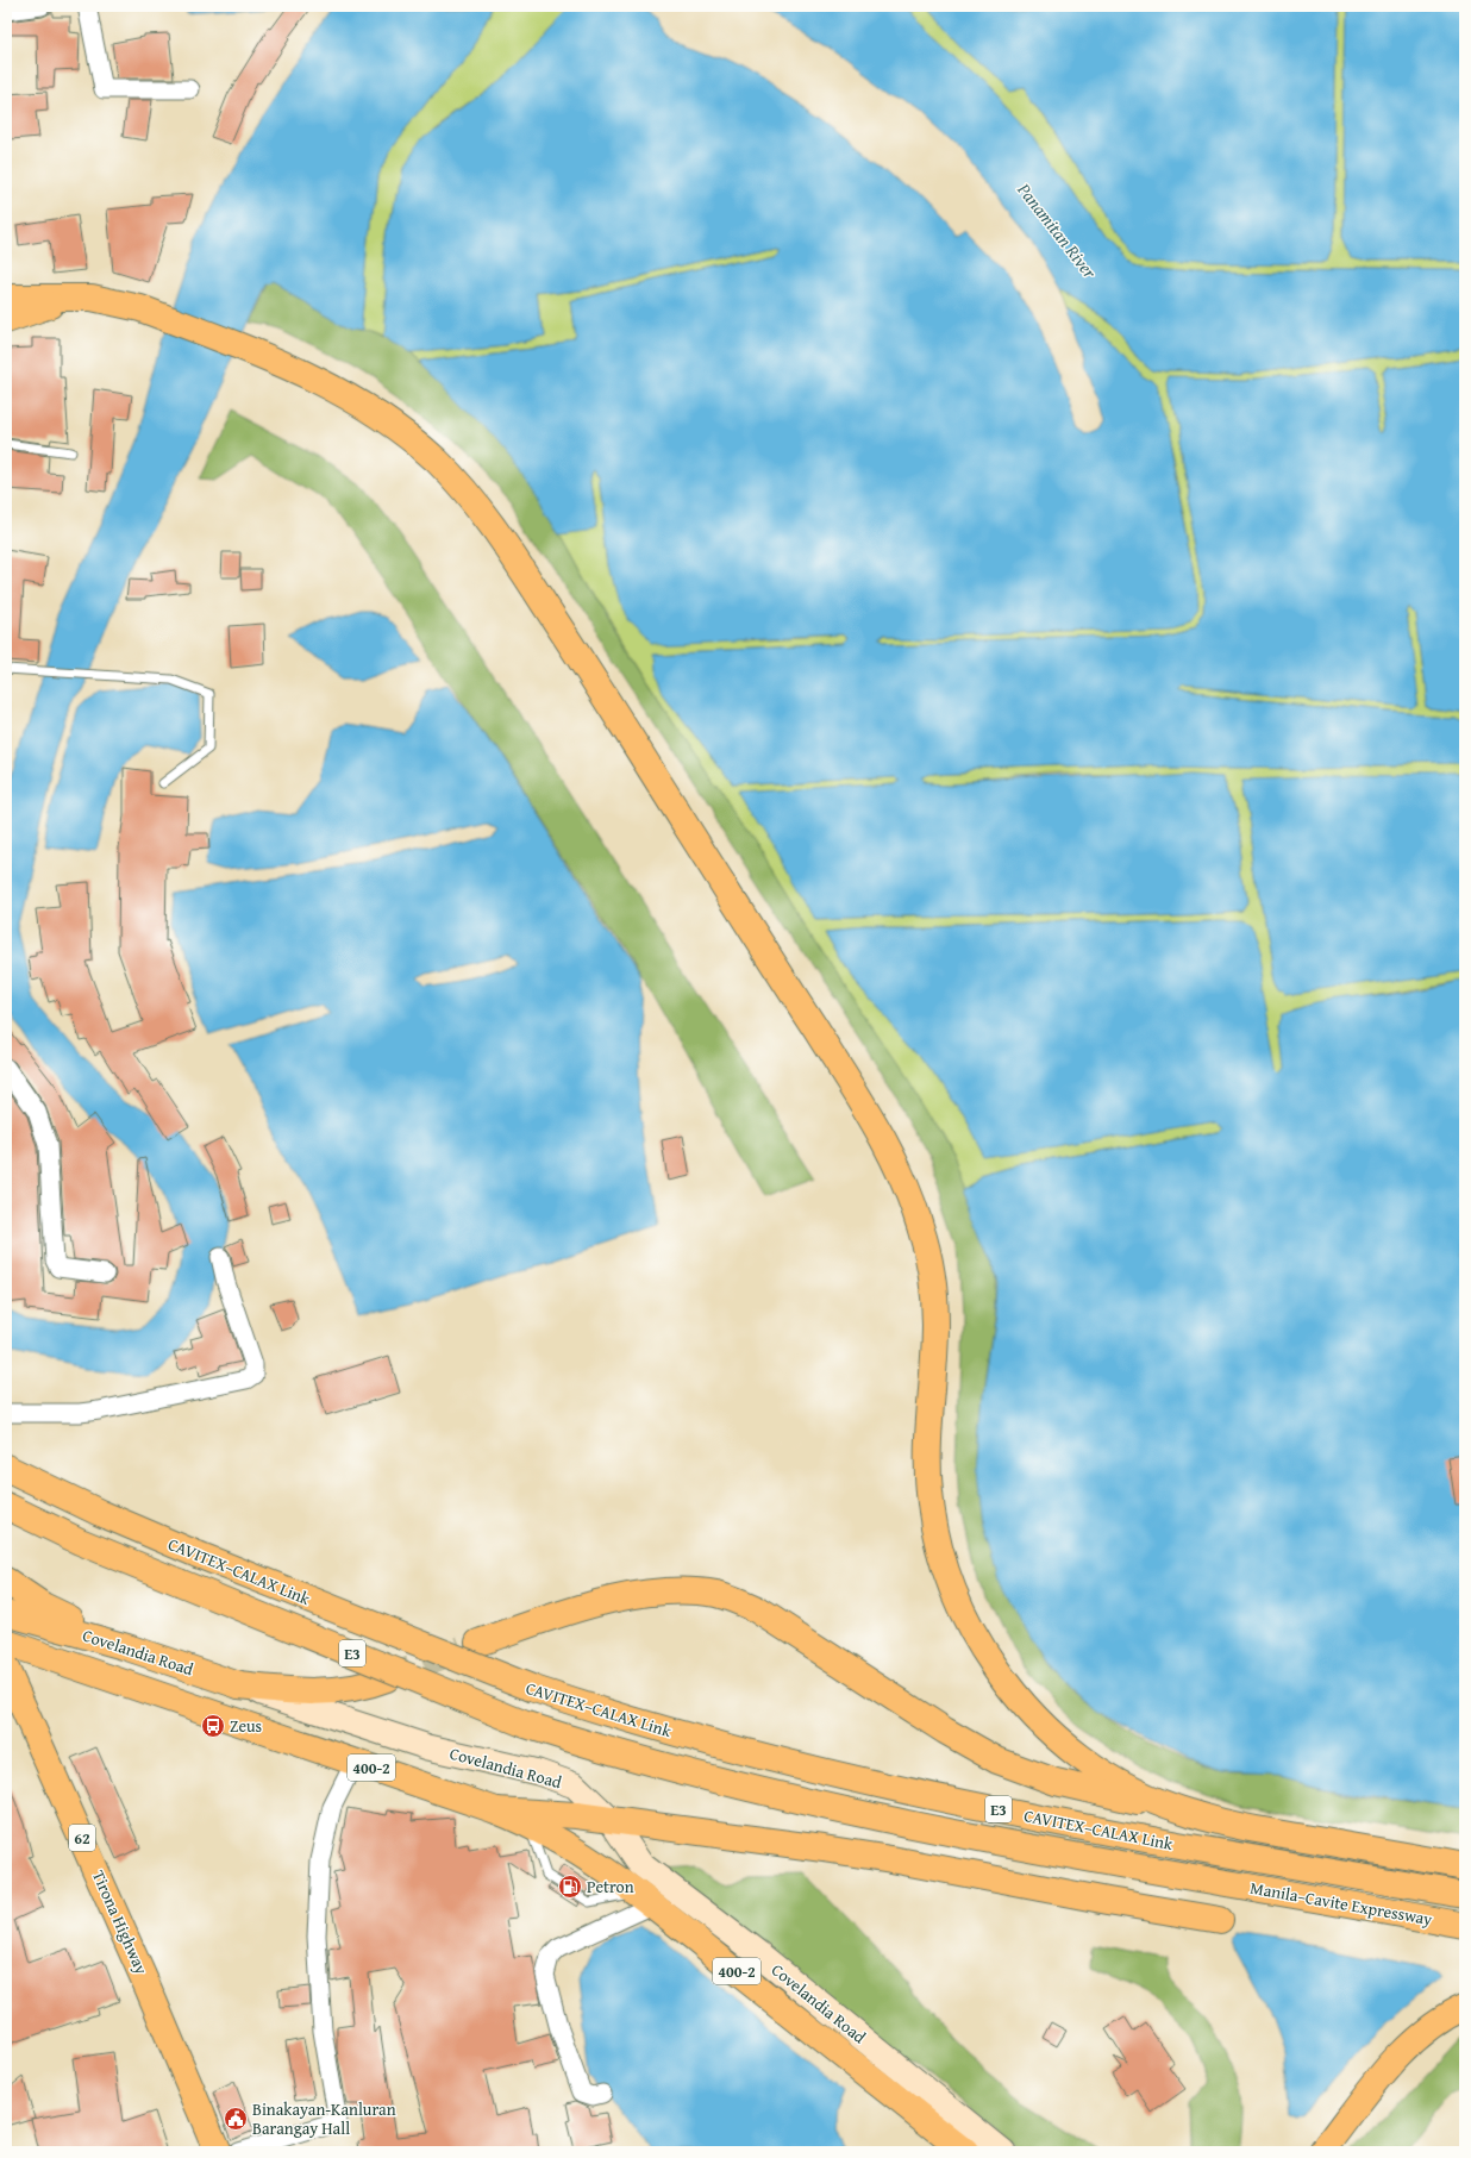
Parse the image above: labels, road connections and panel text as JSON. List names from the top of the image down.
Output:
{
  "streets": {
    "main road": [
      "CAVITEX–CALAX Link",
      "Covelandia Road",
      "E3",
      "400-2",
      "62",
      "Manila–Cavite Expressway",
      "Tirona Highway"
    ]
  },
  "crossings": [
    ["CAVITEX–CALAX Link", "Manila–Cavite Expressway"],
    ["Covelandia Road", "400-2"]
  ],
  "water": ["Panamitan River"],
  "places": {
    "bus stop": ["Zeus"],
    "fuel station": ["Petron"],
    "public building": ["Binakayan-Kanluran Barangay Hall"]
  }
}
